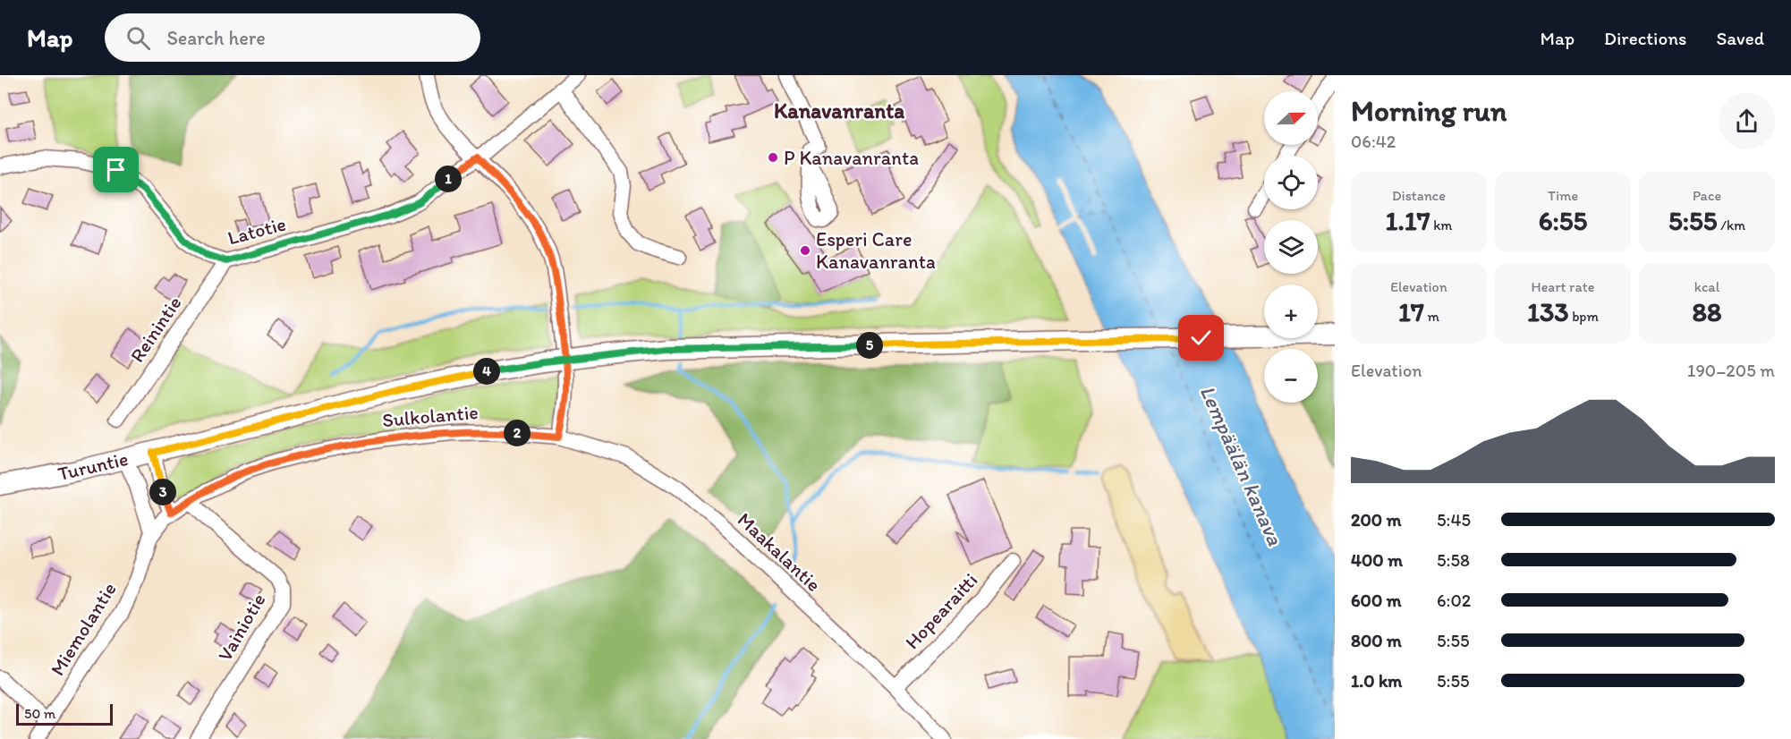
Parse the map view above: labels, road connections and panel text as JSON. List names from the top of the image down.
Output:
{
  "streets": {
    "main road": ["Turuntie"],
    "street": [
      "Latotie",
      "Reinintie",
      "Sulkolantie",
      "Maakalantie",
      "Hopearaitti",
      "Vainiotie",
      "Miemolantie"
    ]
  },
  "crossings": [
    ["Latotie", "Reinintie"],
    ["Sulkolantie", "Maakalantie"],
    ["Sulkolantie", "Vainiotie"],
    ["Sulkolantie", "Miemolantie"],
    ["Maakalantie", "Hopearaitti"]
  ],
  "districts": ["Kanavanranta"],
  "water": ["Lempäälän kanava"],
  "places": ["P Kanavanranta", "Esperi Care Kanavanranta"],
  "scale_bar": "50 m",
  "north": "right",
  "page": {
    "header": "Map",
    "search": "Search here",
    "nav": ["Map", "Directions", "Saved"],
    "heading": ["Morning run", "06:42"],
    "map_buttons": ["+", "−"],
    "pins": [
      "1",
      "5",
      "4",
      "2",
      "3"
    ],
    "stats": [
      ["Distance", "1.17 km"],
      ["Time", "6:55"],
      ["Pace", "5:55 /km"],
      ["Elevation", "17 m"],
      ["Heart rate", "133 bpm"],
      ["kcal", "88"]
    ],
    "chart": ["Elevation", "190–205 m"],
    "list": [
      {
        "name": "200 m",
        "note": "5:45"
      },
      {
        "name": "400 m",
        "note": "5:58"
      },
      {
        "name": "600 m",
        "note": "6:02"
      },
      {
        "name": "800 m",
        "note": "5:55"
      },
      {
        "name": "1.0 km",
        "note": "5:55"
      }
    ],
    "scale": "50 m"
  }
}
